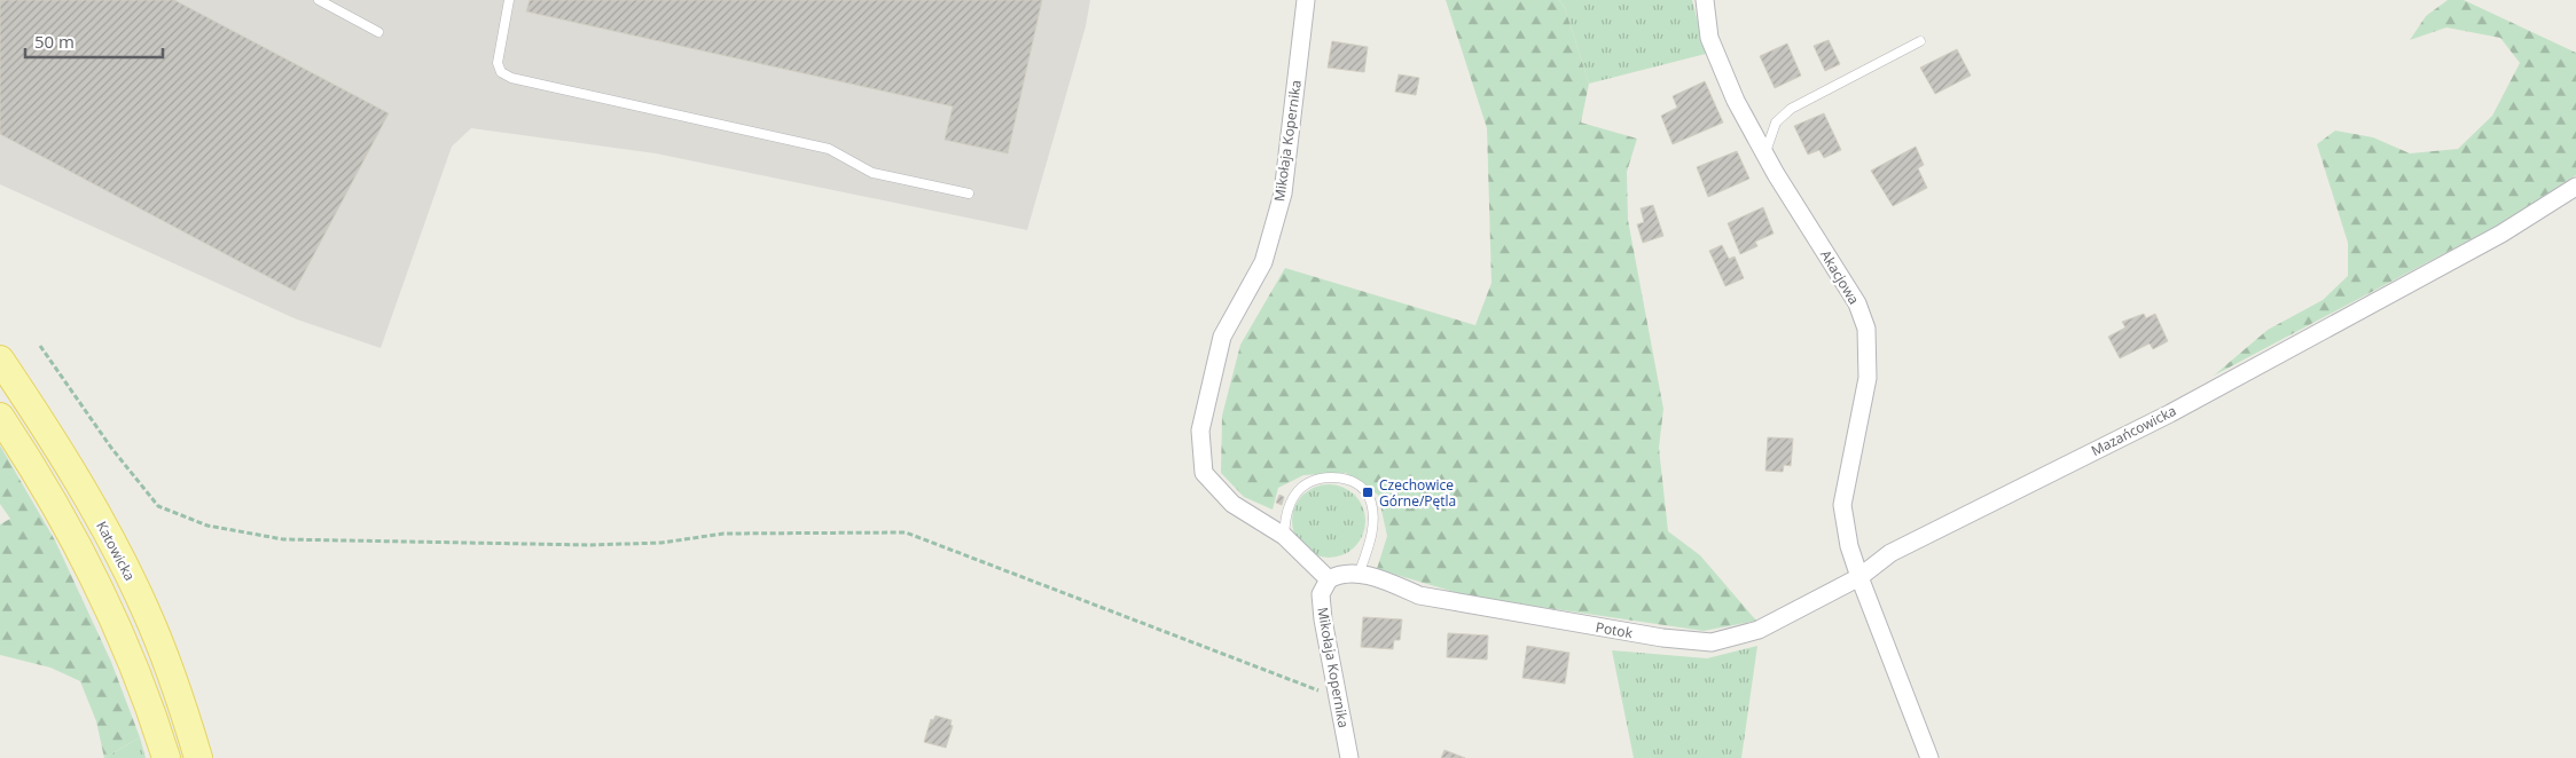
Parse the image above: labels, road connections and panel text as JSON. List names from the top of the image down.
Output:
{
  "streets": {
    "main road": ["Katowicka"],
    "street": [
      "Mikołaja Kopernika",
      "Akacjowa",
      "Mazańcowicka",
      "Potok"
    ]
  },
  "crossings": [
    ["Mikołaja Kopernika", "Potok"],
    ["Akacjowa", "Mazańcowicka"],
    ["Akacjowa", "Potok"],
    ["Mazańcowicka", "Potok"]
  ],
  "places": {
    "transit": ["Czechowice Górne/Pętla"]
  },
  "scale_bar": "50 m"
}
